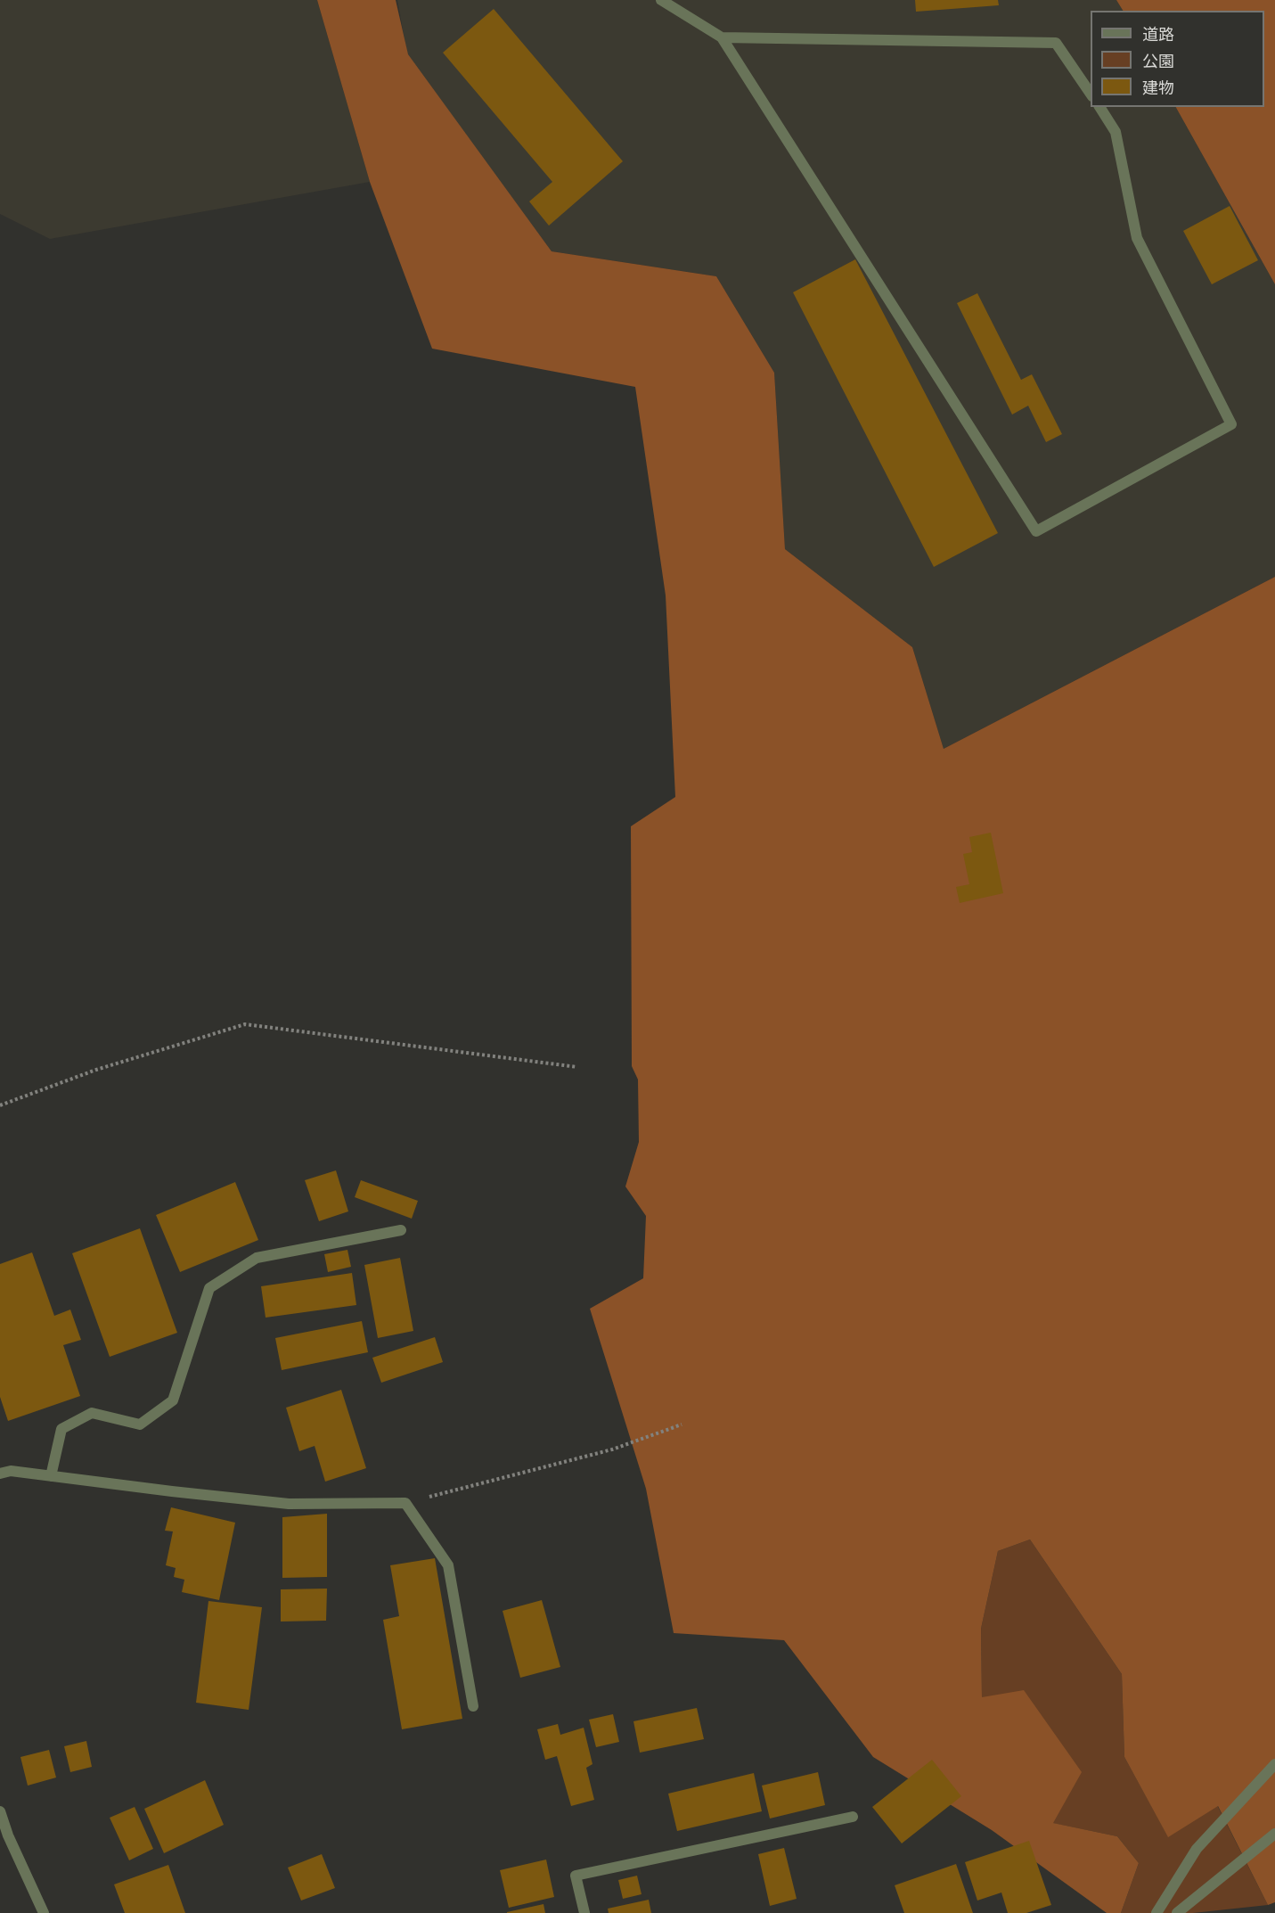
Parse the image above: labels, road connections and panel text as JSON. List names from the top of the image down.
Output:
{
  "legend": ["道路", "公園", "建物"]
}
